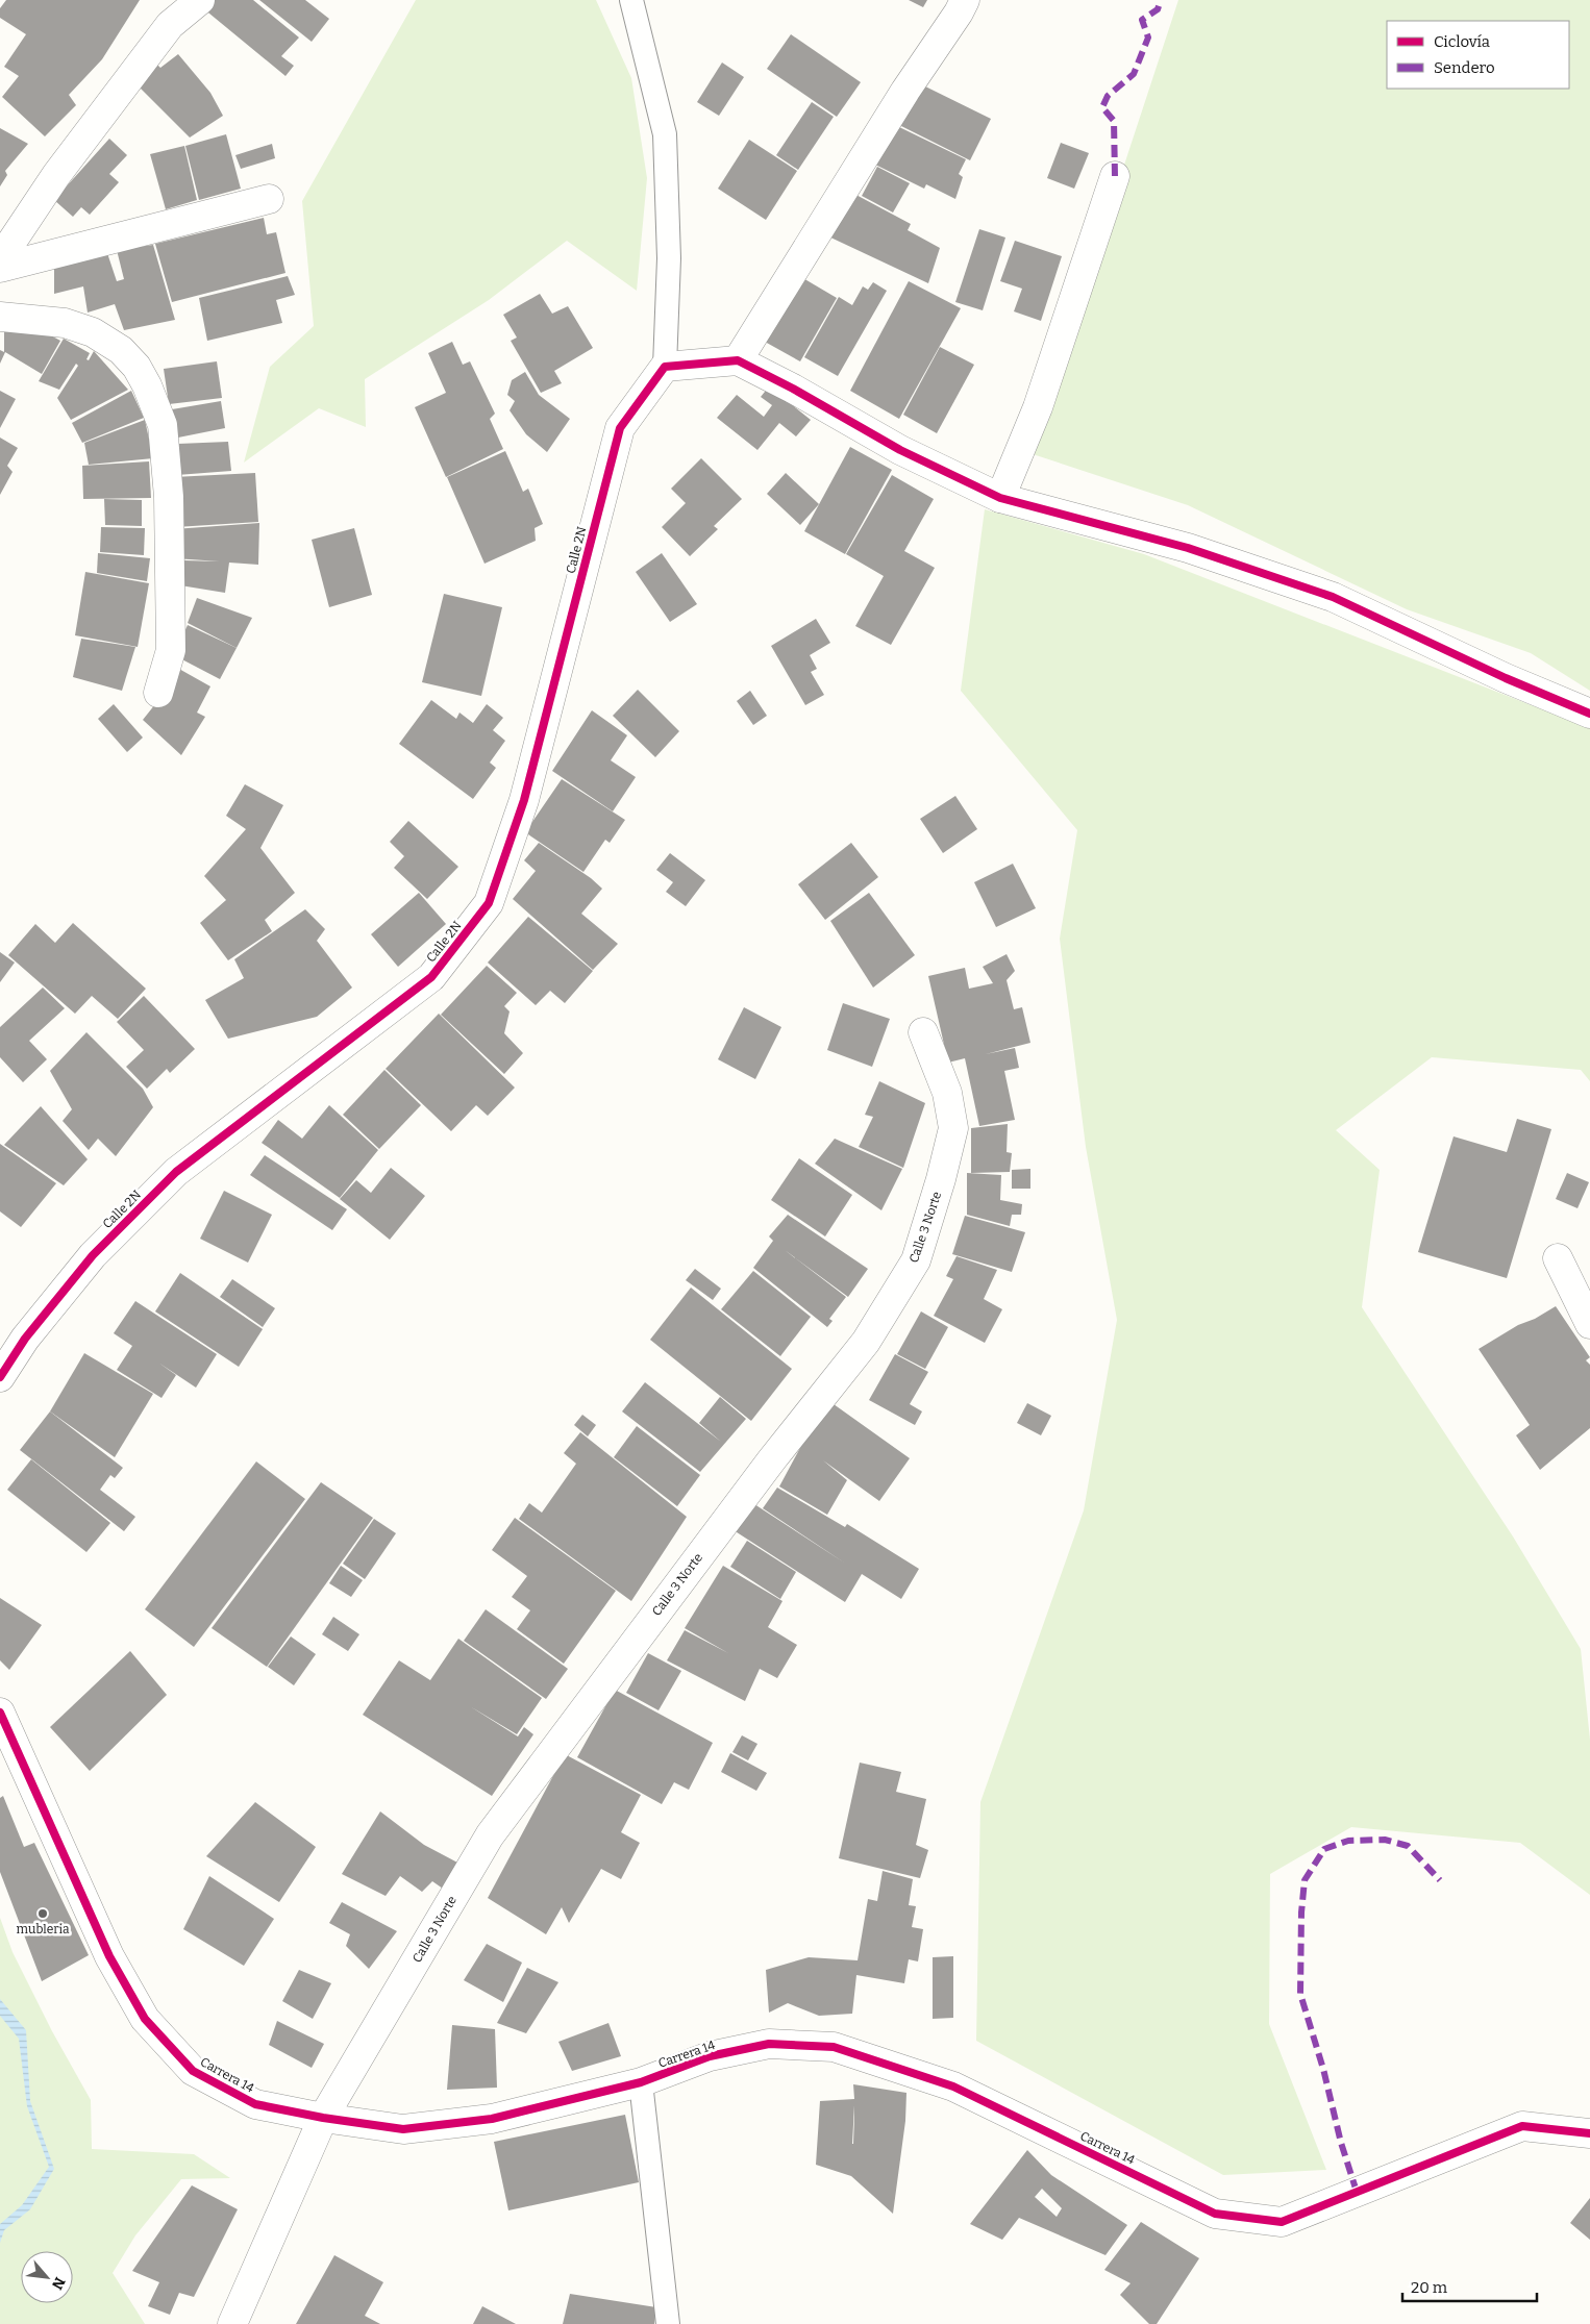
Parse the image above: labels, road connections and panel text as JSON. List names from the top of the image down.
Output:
{
  "streets": {
    "street": ["Calle 2N", "Calle 3 Norte", "Carrera 14"]
  },
  "crossings": [
    ["Calle 3 Norte", "Carrera 14"]
  ],
  "places": ["mubleria"],
  "legend": ["Ciclovía", "Sendero"],
  "scale_bar": "20 m",
  "north": "bottom right"
}
